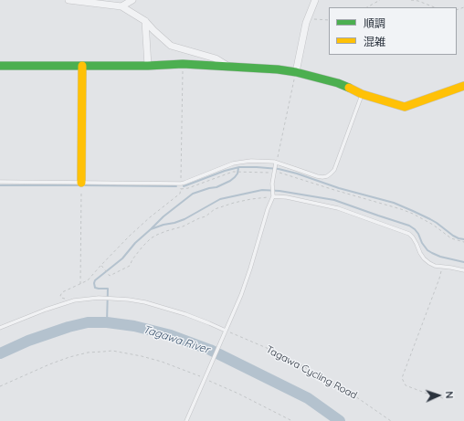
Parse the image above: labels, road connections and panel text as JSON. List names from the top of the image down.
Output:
{
  "streets": {
    "path": ["Tagawa Cycling Road"]
  },
  "water": ["Tagawa River"],
  "legend": ["順調", "混雑"],
  "north": "right"
}
